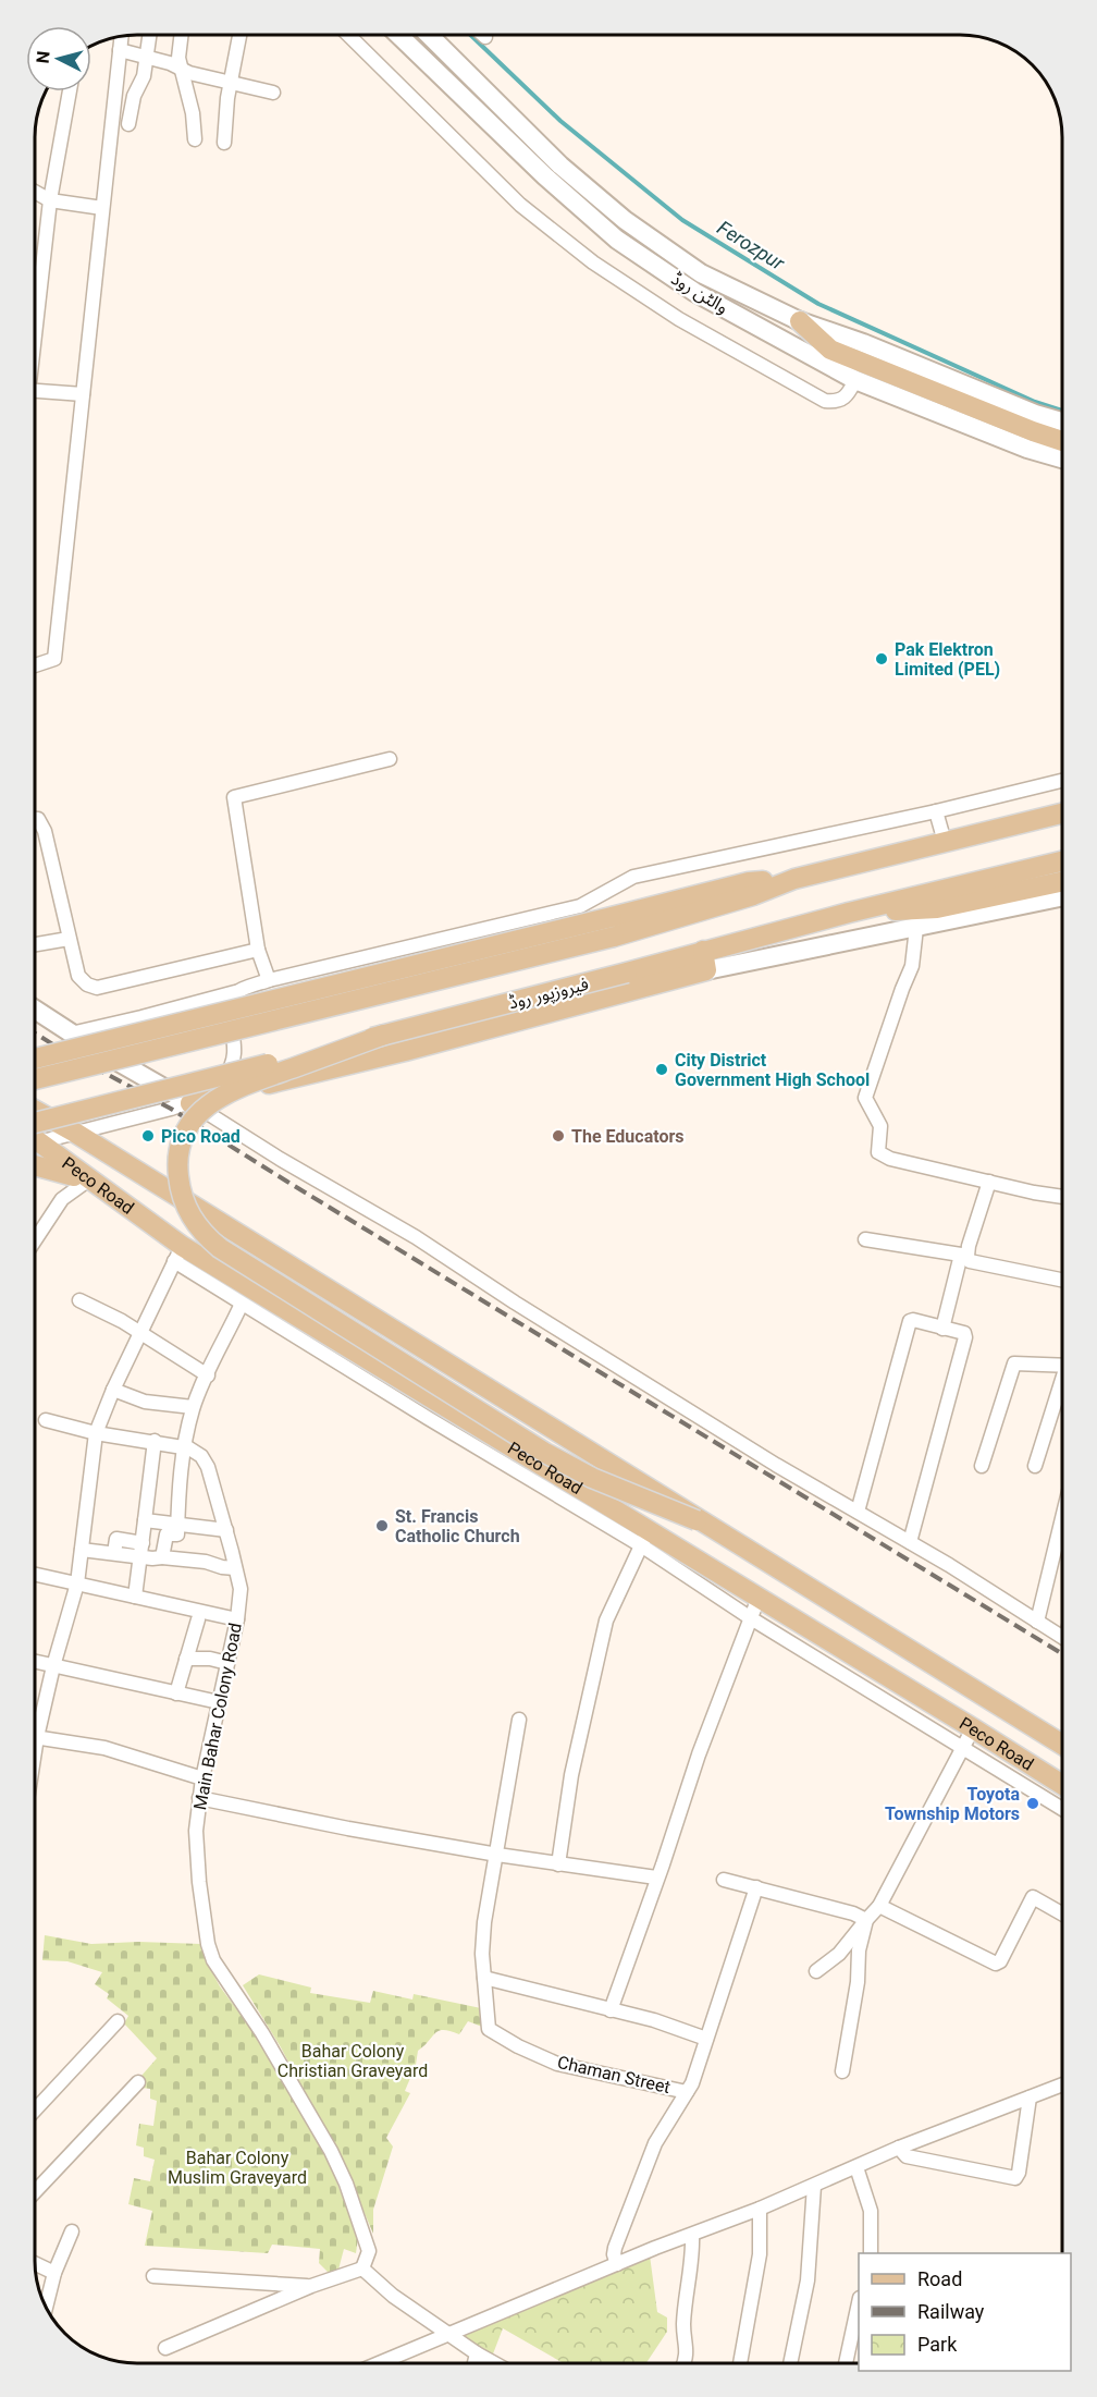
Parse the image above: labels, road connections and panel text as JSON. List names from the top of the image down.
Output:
{
  "streets": {
    "main road": ["والٹن روڈ", "فیروزپور روڈ", "Peco Road"],
    "street": ["Main Bahar Colony Road", "Chaman Street"]
  },
  "water": ["Ferozpur"],
  "parks": ["Bahar Colony Christian Graveyard", "Bahar Colony Muslim Graveyard"],
  "places": [
    "Pak Elektron Limited (PEL)",
    "City District Government High School",
    "Pico Road",
    "The Educators",
    "St. Francis Catholic Church",
    "Toyota Township Motors"
  ],
  "legend": ["Road", "Railway", "Park"],
  "north": "left"
}
